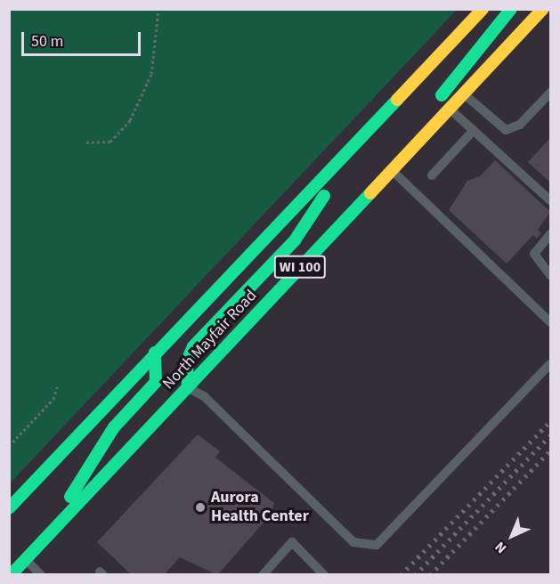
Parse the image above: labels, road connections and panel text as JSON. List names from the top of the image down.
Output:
{
  "streets": {
    "main road": ["WI 100", "North Mayfair Road"]
  },
  "places": ["Aurora Health Center"],
  "scale_bar": "50 m",
  "north": "bottom left"
}
